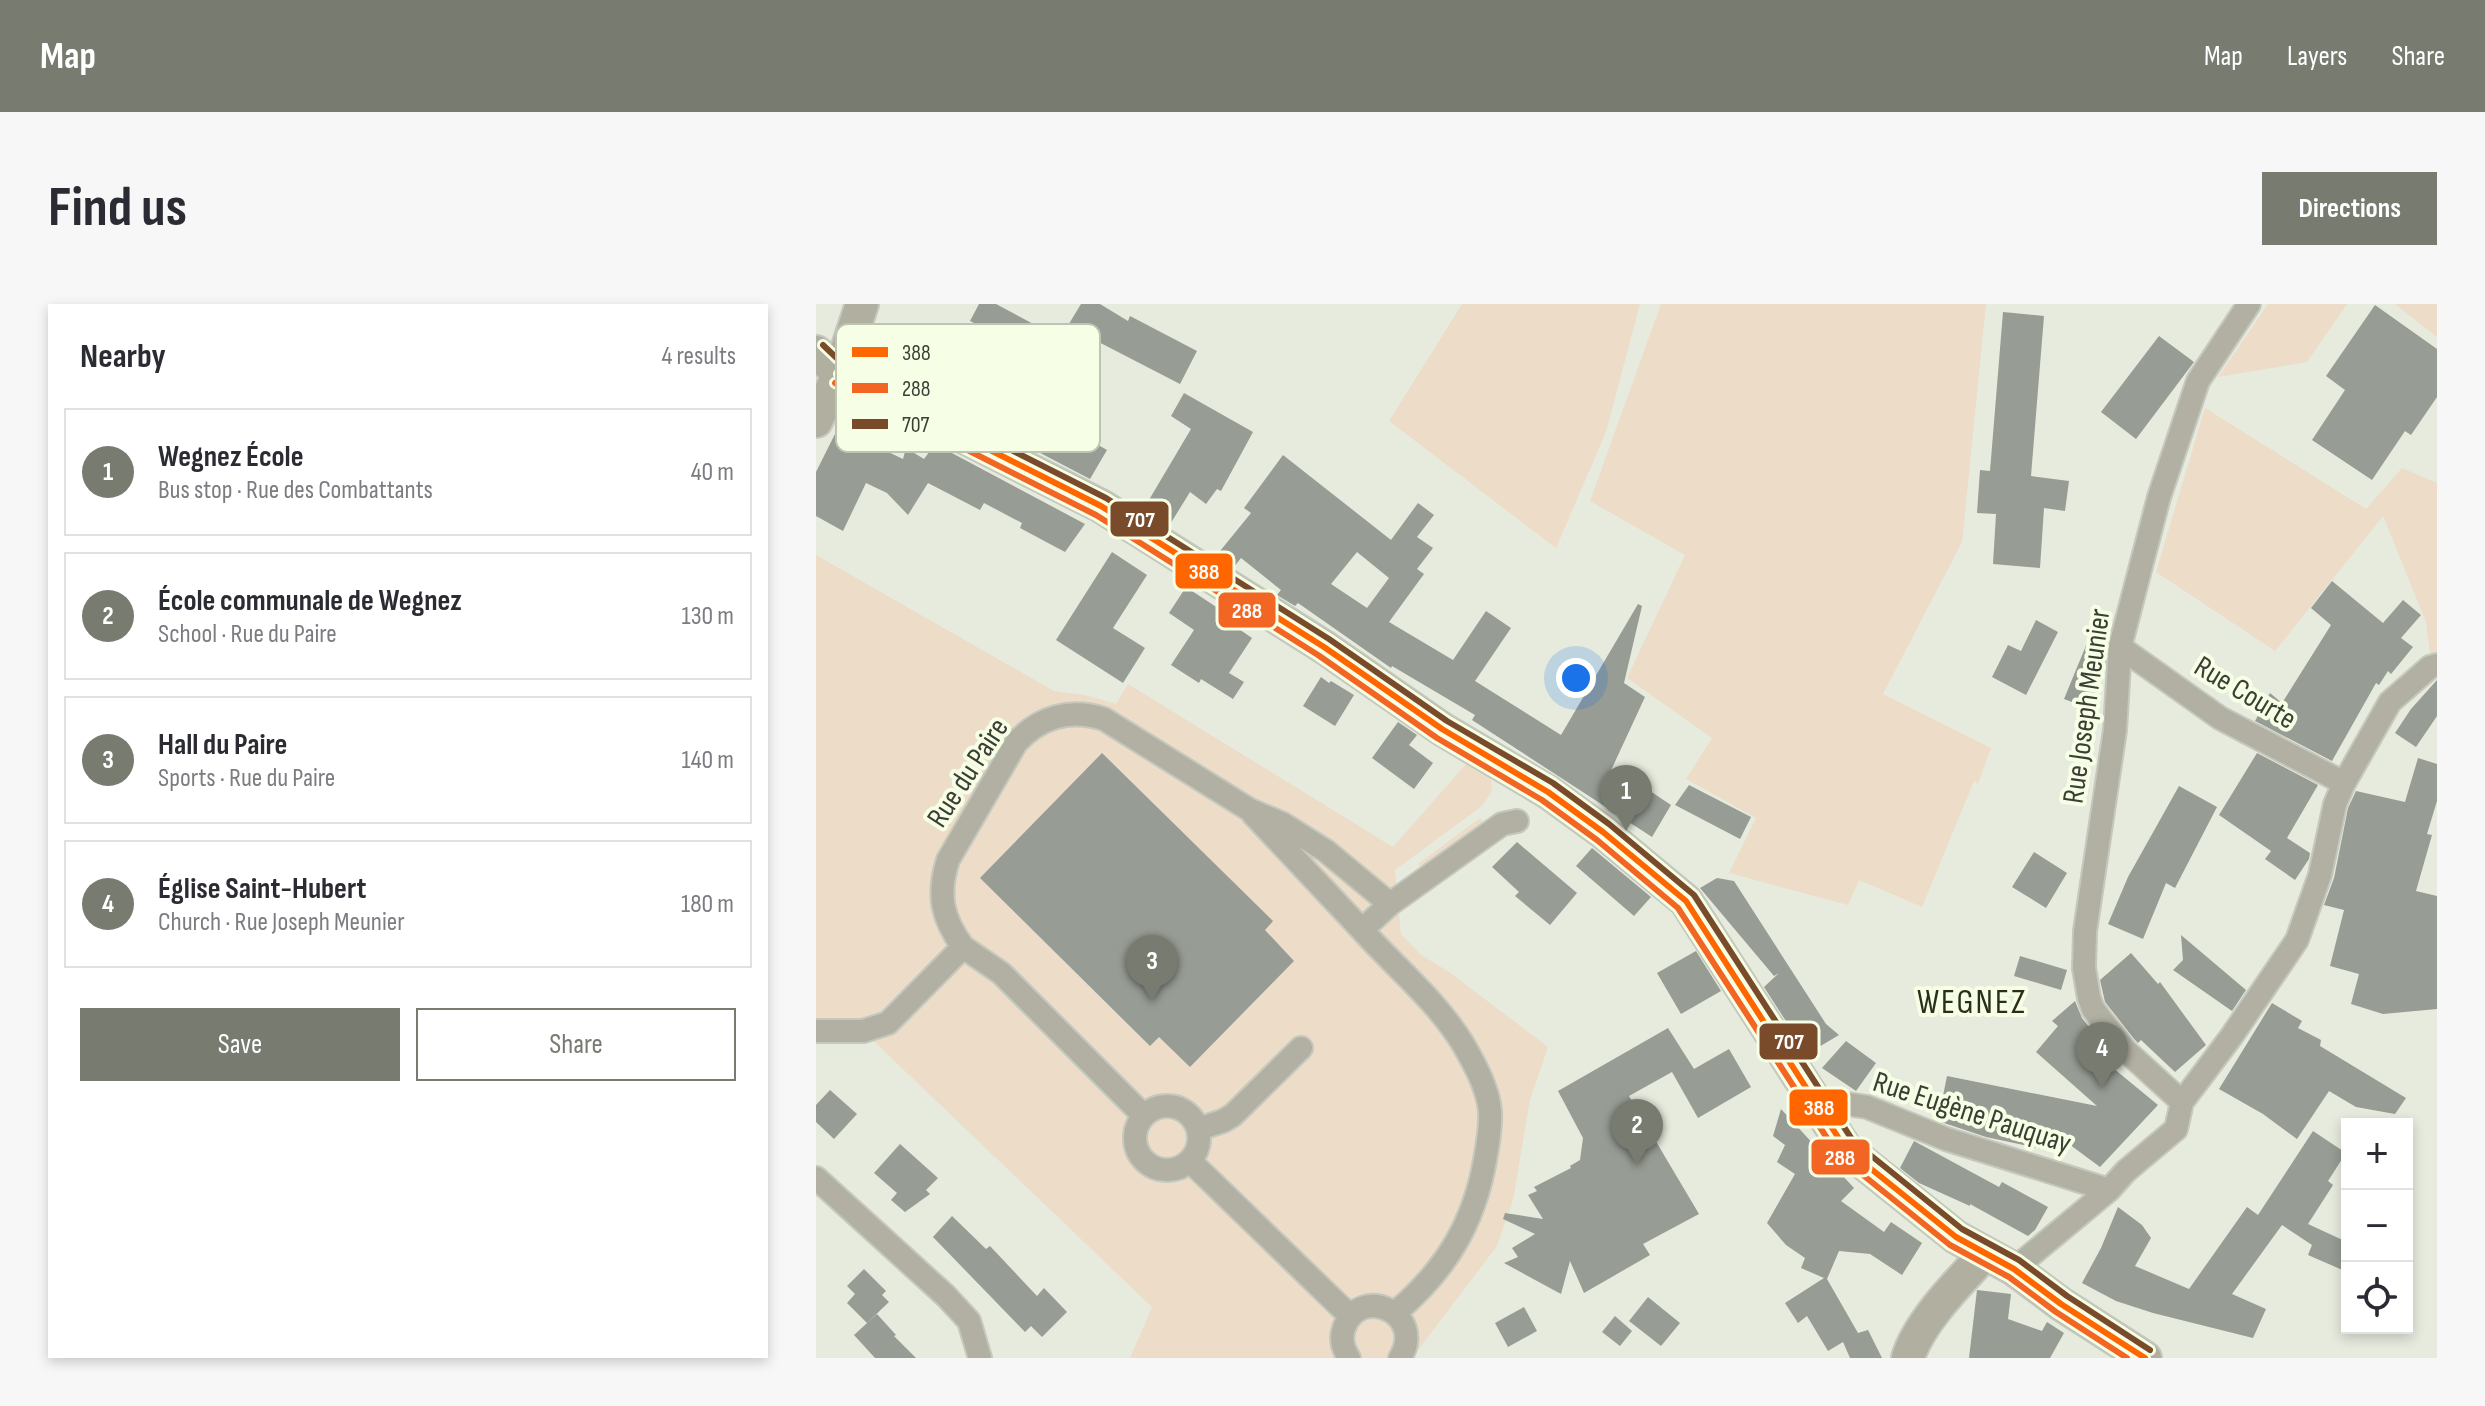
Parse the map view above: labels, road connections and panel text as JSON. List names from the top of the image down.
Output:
{
  "streets": {
    "street": [
      "Rue Courte",
      "Rue Joseph Meunier",
      "Rue du Paire",
      "Rue Eugène Pauquay"
    ]
  },
  "crossings": [
    ["Rue Courte", "Rue Joseph Meunier"]
  ],
  "districts": ["WEGNEZ"],
  "lines": ["transit line 707", "transit line 288", "transit line 388"],
  "legend": ["388", "288", "707"],
  "page": {
    "header": "Map",
    "nav": ["Map", "Layers", "Share"],
    "buttons": [
      "Directions",
      ["Save", "Share"]
    ],
    "title": "Find us",
    "heading": ["Nearby", "4 results"],
    "list": [
      {
        "mark": "1",
        "name": "Wegnez École",
        "note": "Bus stop · Rue des Combattants",
        "value": "40 m"
      },
      {
        "mark": "2",
        "name": "École communale de Wegnez",
        "note": "School · Rue du Paire",
        "value": "130 m"
      },
      {
        "mark": "3",
        "name": "Hall du Paire",
        "note": "Sports · Rue du Paire",
        "value": "140 m"
      },
      {
        "mark": "4",
        "name": "Église Saint-Hubert",
        "note": "Church · Rue Joseph Meunier",
        "value": "180 m"
      }
    ],
    "pins": [
      "1",
      "3",
      "4",
      "2"
    ],
    "map_buttons": ["+", "−"]
  }
}
